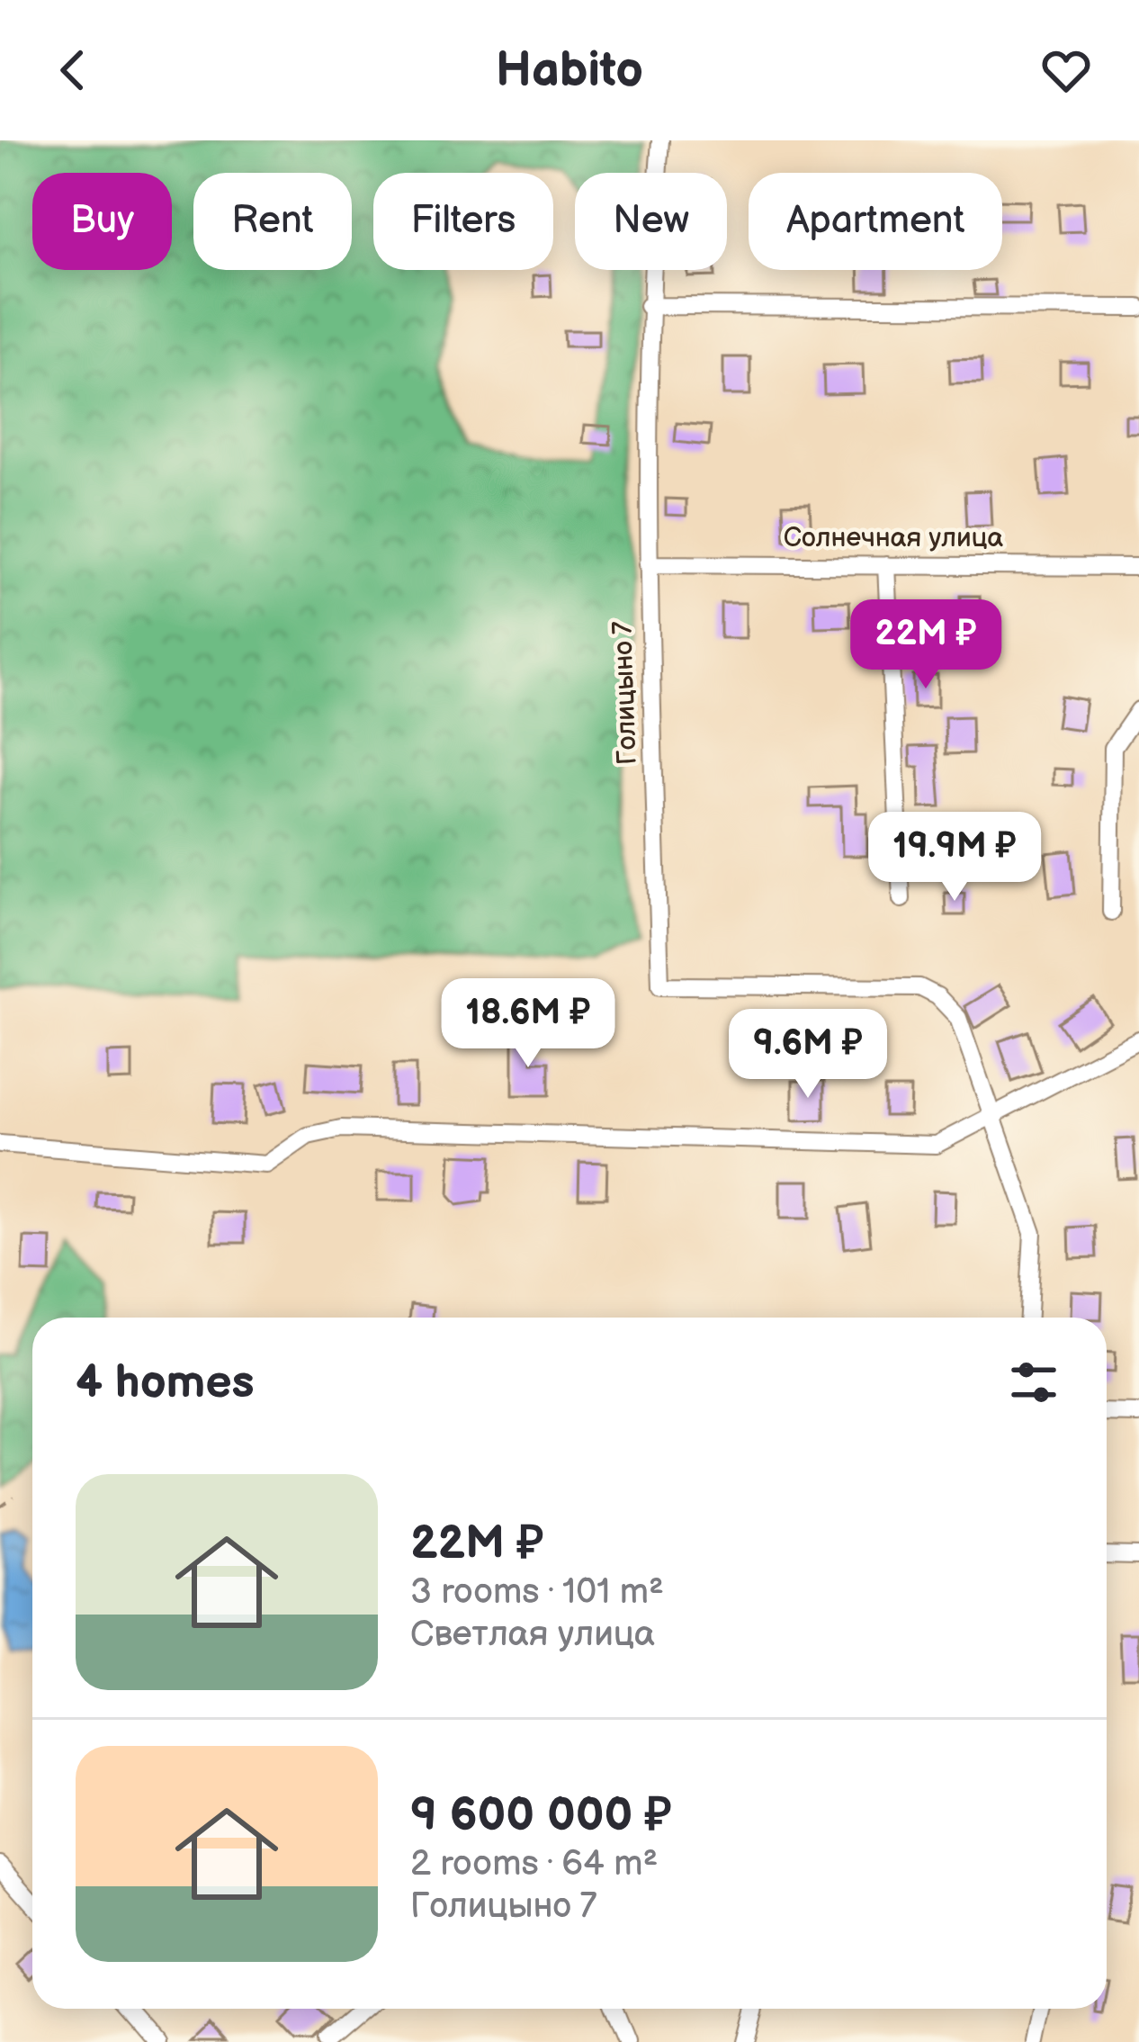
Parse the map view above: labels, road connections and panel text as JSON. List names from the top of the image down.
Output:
{
  "streets": {
    "street": ["Солнечная улица", "Голицыно 7"]
  },
  "crossings": [
    ["Солнечная улица", "Голицыно 7"]
  ],
  "page": {
    "header": "Habito",
    "chip": [
      "Buy",
      "Rent",
      "Filters",
      "New",
      "Apartment"
    ],
    "price": [
      "22M ₽",
      "19.9M ₽",
      "18.6M ₽",
      "9.6M ₽"
    ],
    "heading": "4 homes",
    "list": [
      {
        "name": "22M ₽",
        "note": "3 rooms · 101 m² · Светлая улица"
      },
      {
        "name": "9 600 000 ₽",
        "note": "2 rooms · 64 m² · Голицыно 7"
      }
    ]
  }
}
